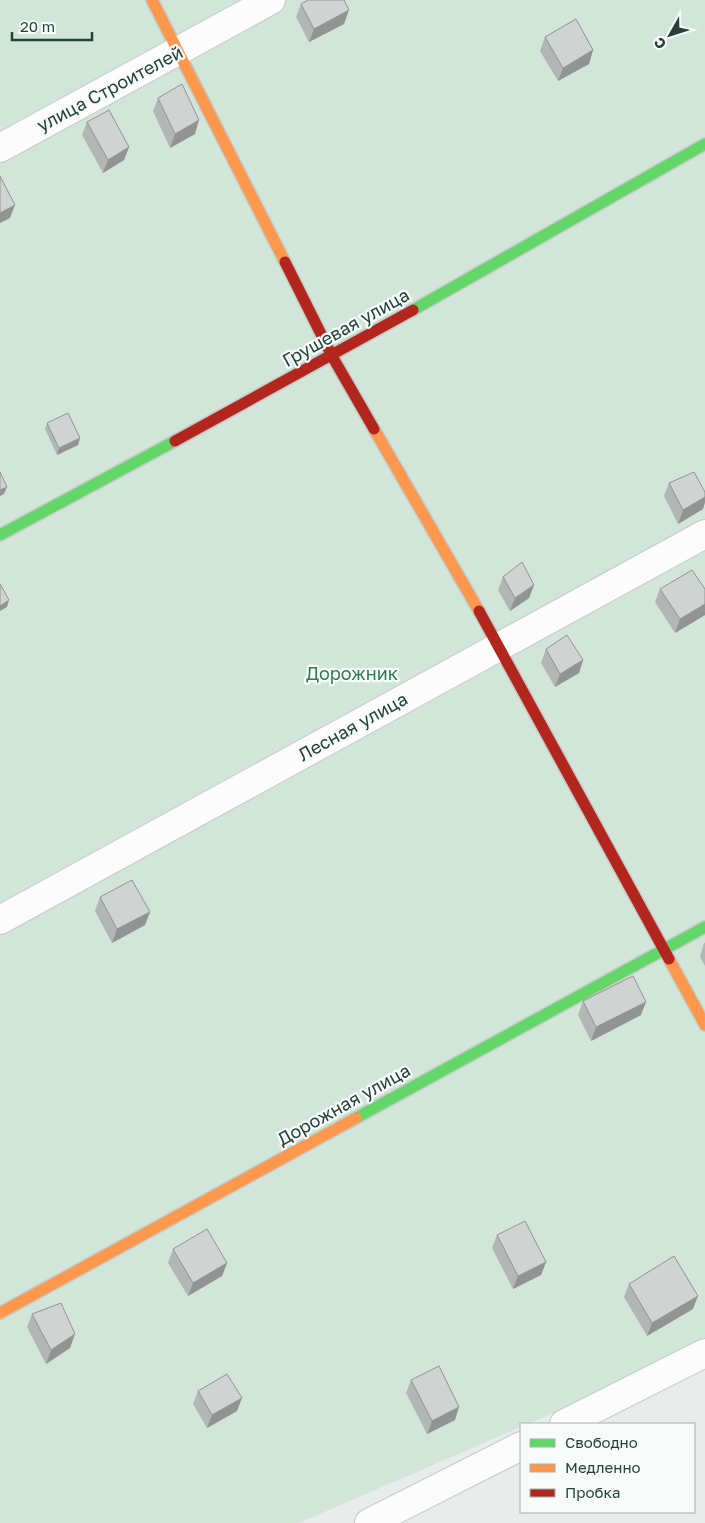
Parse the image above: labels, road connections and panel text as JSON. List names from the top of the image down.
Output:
{
  "streets": {
    "street": [
      "улица Строителей",
      "Грушевая улица",
      "Лесная улица",
      "Дорожная улица"
    ]
  },
  "parks": ["Дорожник"],
  "legend": ["Свободно", "Медленно", "Пробка"],
  "scale_bar": "20 m",
  "north": "bottom left"
}
